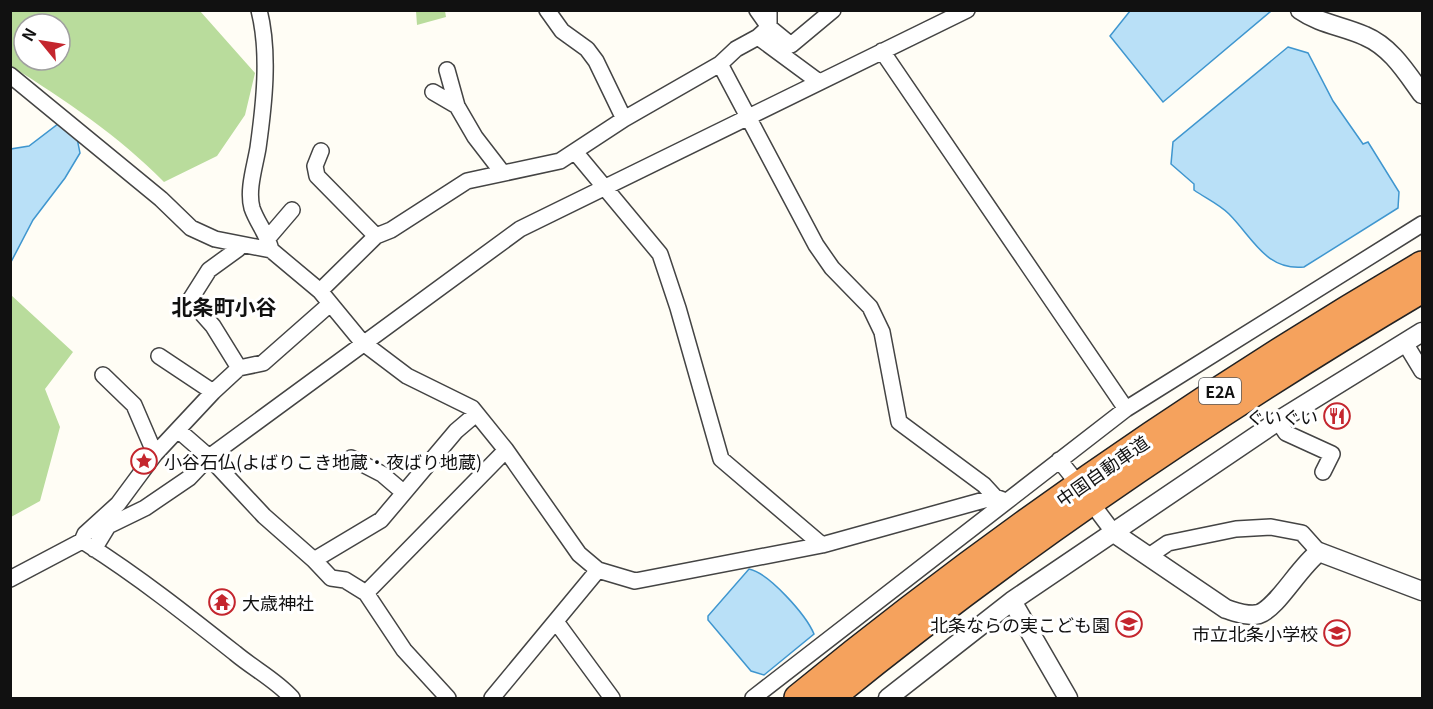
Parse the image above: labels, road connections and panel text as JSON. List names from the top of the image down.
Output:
{
  "streets": {
    "highway": ["E2A", "中国自動車道"]
  },
  "districts": ["北条町小谷"],
  "places": {
    "restaurant": ["ぐいぐい"],
    "place": ["小谷石仏(よばりこき地蔵・夜ばり地蔵)"],
    "temple": ["大歳神社"],
    "school or university": ["北条ならの実こども園", "市立北条小学校"]
  },
  "north": "top left"
}
